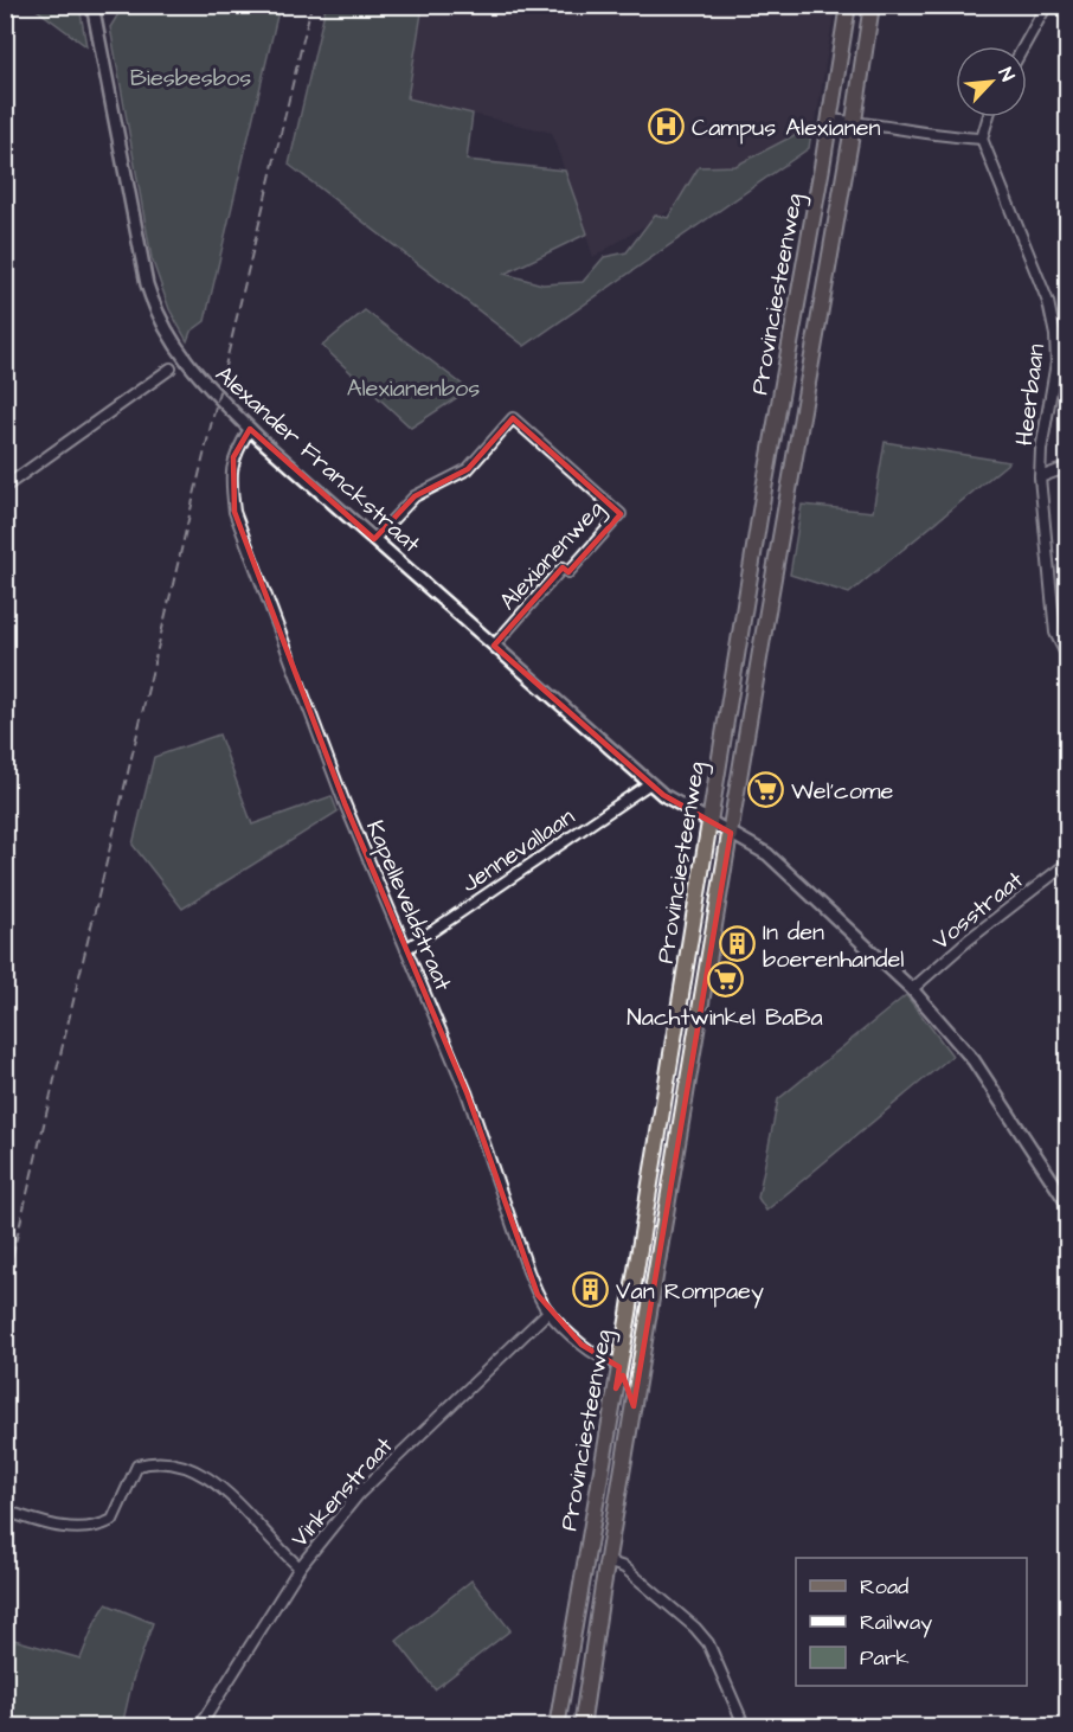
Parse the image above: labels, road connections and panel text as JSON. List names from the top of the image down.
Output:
{
  "streets": {
    "main road": ["Provinciesteenweg"],
    "street": [
      "Heerbaan",
      "Alexander Franckstraat",
      "Alexianenweg",
      "Jennevallaan",
      "Kapelleveldstraat",
      "Vosstraat",
      "Vinkenstraat"
    ]
  },
  "crossings": [
    ["Provinciesteenweg", "Alexander Franckstraat"],
    ["Provinciesteenweg", "Kapelleveldstraat"],
    ["Alexander Franckstraat", "Alexianenweg"],
    ["Alexander Franckstraat", "Jennevallaan"],
    ["Alexander Franckstraat", "Kapelleveldstraat"],
    ["Alexander Franckstraat", "Vosstraat"],
    ["Jennevallaan", "Kapelleveldstraat"],
    ["Kapelleveldstraat", "Vinkenstraat"]
  ],
  "parks": ["Biesbesbos", "Alexianenbos"],
  "places": {
    "hospital": ["Campus Alexianen"],
    "supermarket": ["Wel'come", "Nachtwinkel BaBa"],
    "building": ["In den boerenhandel", "Van Rompaey"]
  },
  "legend": ["Road", "Railway", "Park"],
  "north": "top right"
}
